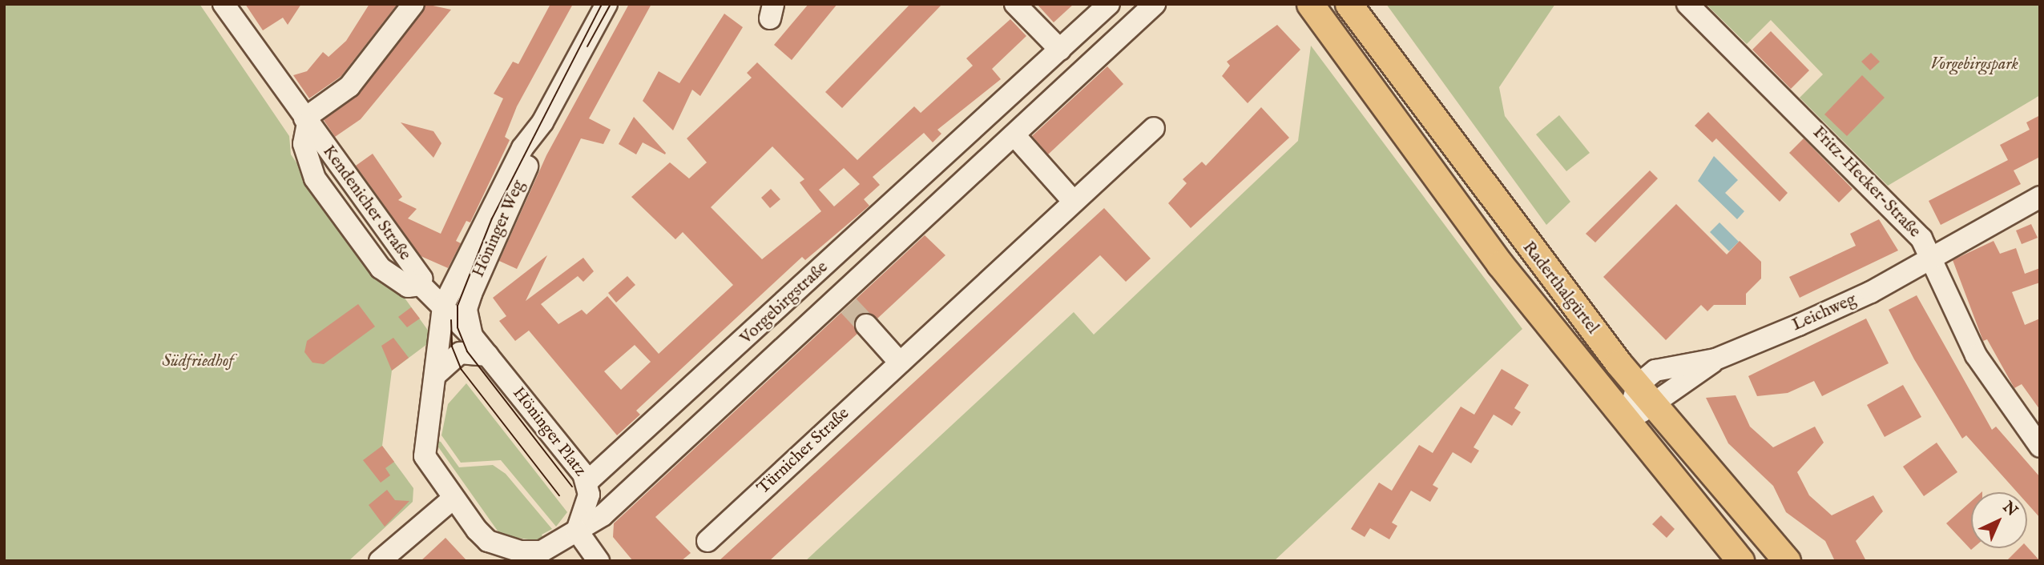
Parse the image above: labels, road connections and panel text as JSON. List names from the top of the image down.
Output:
{
  "streets": {
    "main road": ["Raderthalgürtel"],
    "street": [
      "Fritz-Hecker-Straße",
      "Kendenicher Straße",
      "Höninger Weg",
      "Vorgebirgstraße",
      "Leichweg",
      "Höninger Platz",
      "Türnicher Straße"
    ]
  },
  "crossings": [
    ["Fritz-Hecker-Straße", "Leichweg"],
    ["Kendenicher Straße", "Höninger Weg"],
    ["Kendenicher Straße", "Höninger Platz"],
    ["Höninger Weg", "Höninger Platz"],
    ["Raderthalgürtel", "Leichweg"],
    ["Vorgebirgstraße", "Höninger Platz"]
  ],
  "parks": ["Vorgebirgspark", "Südfriedhof"],
  "north": "top right"
}
